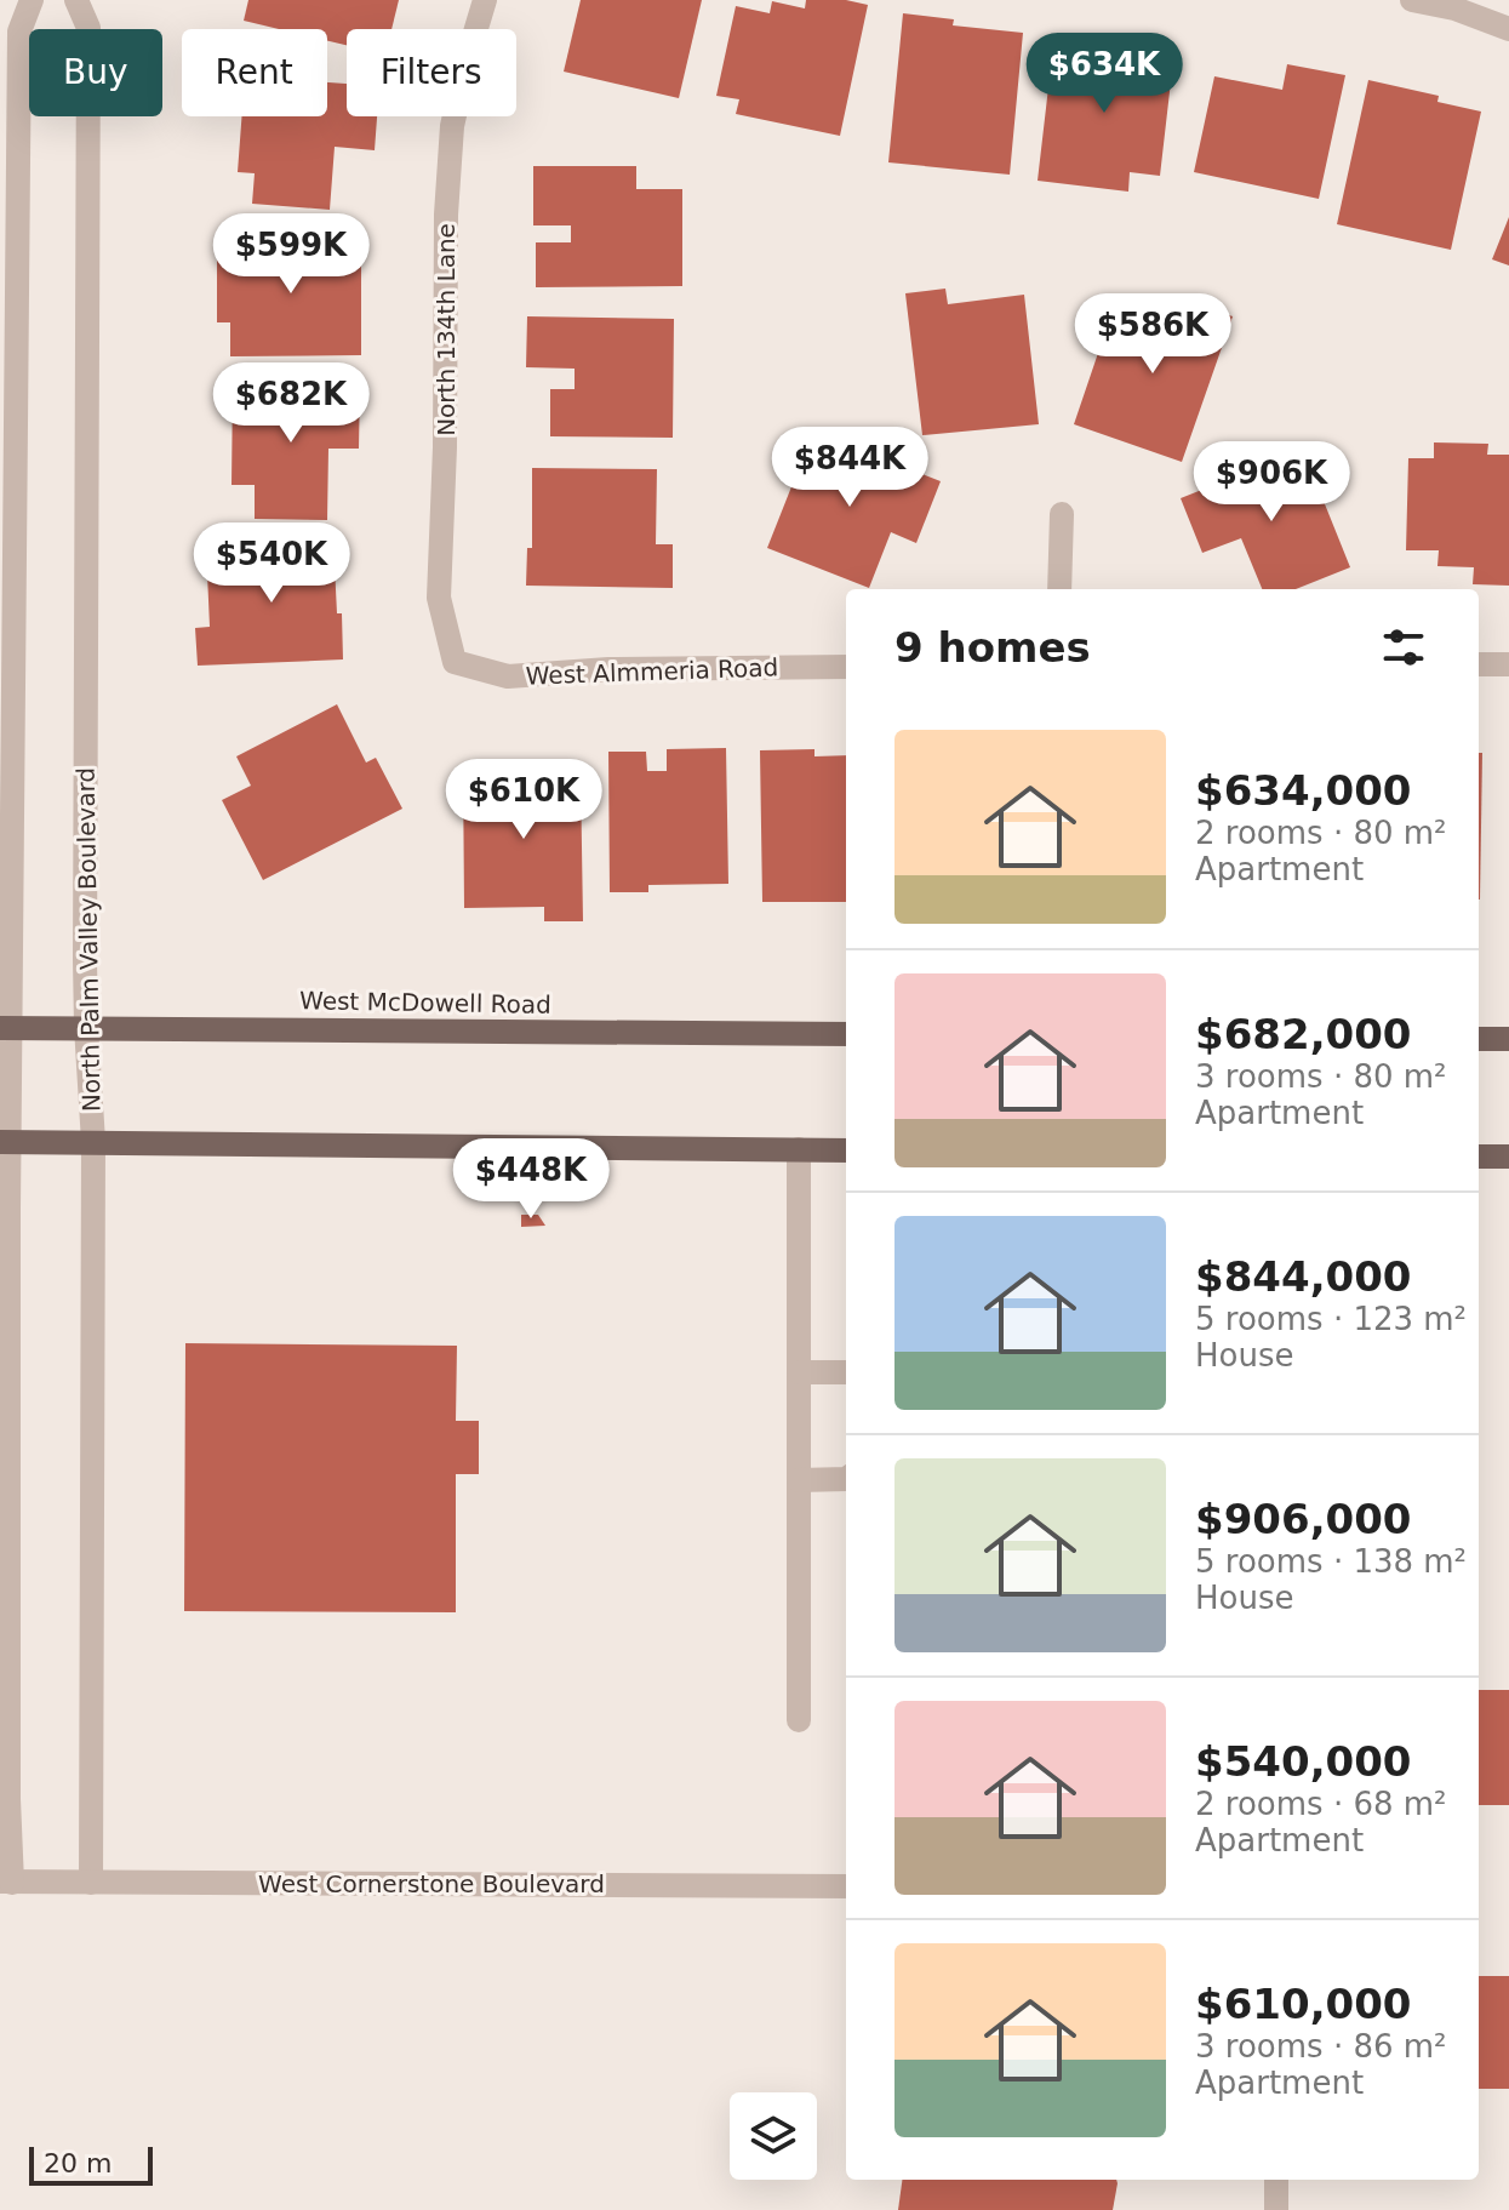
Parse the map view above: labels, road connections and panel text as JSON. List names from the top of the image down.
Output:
{
  "streets": {
    "main road": ["West McDowell Road"],
    "street": [
      "North 134th Lane",
      "West Almmeria Road",
      "North Palm Valley Boulevard",
      "West Cornerstone Boulevard"
    ]
  },
  "crossings": [
    ["North 134th Lane", "West Almmeria Road"],
    ["North Palm Valley Boulevard", "West McDowell Road"],
    ["North Palm Valley Boulevard", "West Cornerstone Boulevard"]
  ],
  "scale_bar": "20 m",
  "page": {
    "chip": ["Buy", "Rent", "Filters"],
    "price": [
      "$634K",
      "$599K",
      "$586K",
      "$682K",
      "$844K",
      "$906K",
      "$540K",
      "$610K",
      "$448K"
    ],
    "heading": "9 homes",
    "list": [
      {
        "name": "$634,000",
        "note": "2 rooms · 80 m² · Apartment"
      },
      {
        "name": "$682,000",
        "note": "3 rooms · 80 m² · Apartment"
      },
      {
        "name": "$844,000",
        "note": "5 rooms · 123 m² · House"
      },
      {
        "name": "$906,000",
        "note": "5 rooms · 138 m² · House"
      },
      {
        "name": "$540,000",
        "note": "2 rooms · 68 m² · Apartment"
      },
      {
        "name": "$610,000",
        "note": "3 rooms · 86 m² · Apartment"
      }
    ],
    "scale": "20 m"
  }
}
